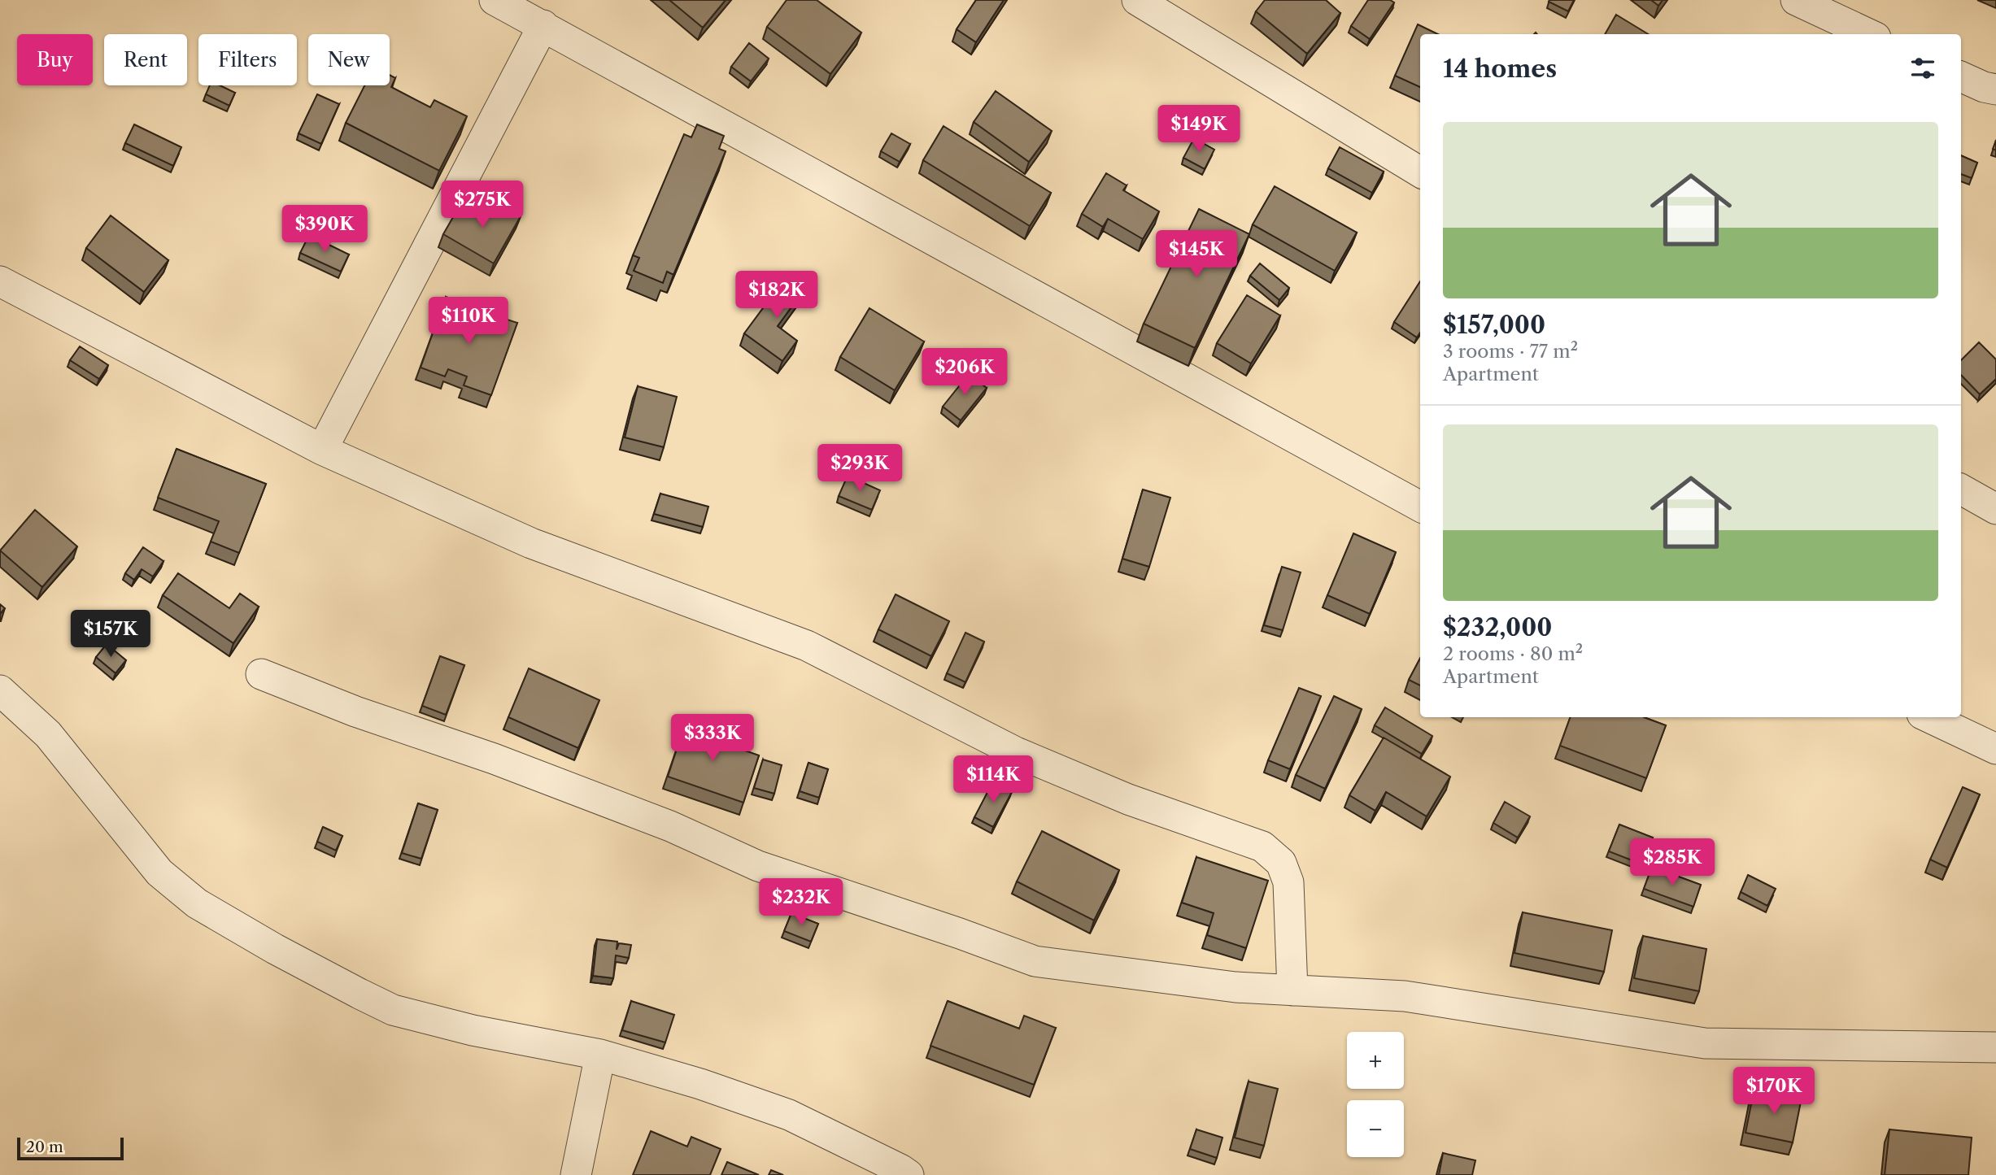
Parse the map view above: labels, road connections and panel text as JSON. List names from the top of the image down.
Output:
{
  "scale_bar": "20 m",
  "page": {
    "chip": [
      "Buy",
      "Rent",
      "Filters",
      "New"
    ],
    "heading": "14 homes",
    "list": [
      {
        "name": "$157,000",
        "note": "3 rooms · 77 m² · Apartment"
      },
      {
        "name": "$232,000",
        "note": "2 rooms · 80 m² · Apartment"
      }
    ],
    "price": [
      "$149K",
      "$275K",
      "$390K",
      "$145K",
      "$182K",
      "$110K",
      "$206K",
      "$293K",
      "$157K",
      "$333K",
      "$114K",
      "$285K",
      "$232K",
      "$170K"
    ],
    "map_buttons": ["+", "−"],
    "scale": "20 m"
  }
}
